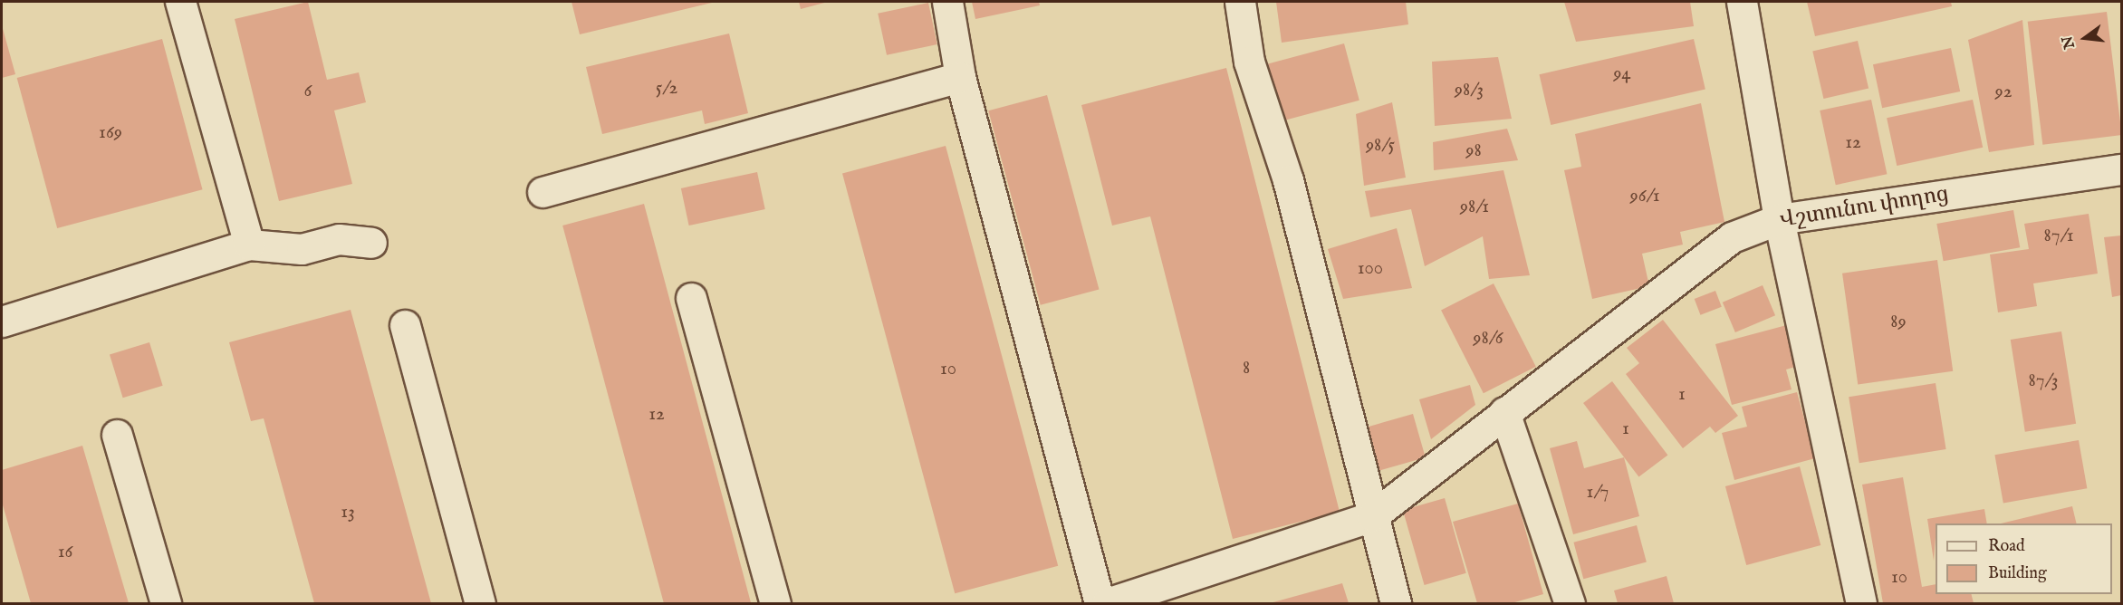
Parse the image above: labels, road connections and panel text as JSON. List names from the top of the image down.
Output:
{
  "streets": {
    "street": ["Վշտունու փողոց"]
  },
  "house_numbers": [
    "94",
    "5/2",
    "98/3",
    "6",
    "92",
    "169",
    "12",
    "98/5",
    "98",
    "96/1",
    "98/1",
    "87/1",
    "100",
    "89",
    "98/6",
    "8",
    "10",
    "87/3",
    "1",
    "12",
    "1",
    "1/7",
    "13",
    "16",
    "10"
  ],
  "legend": ["Road", "Building"],
  "north": "left"
}
